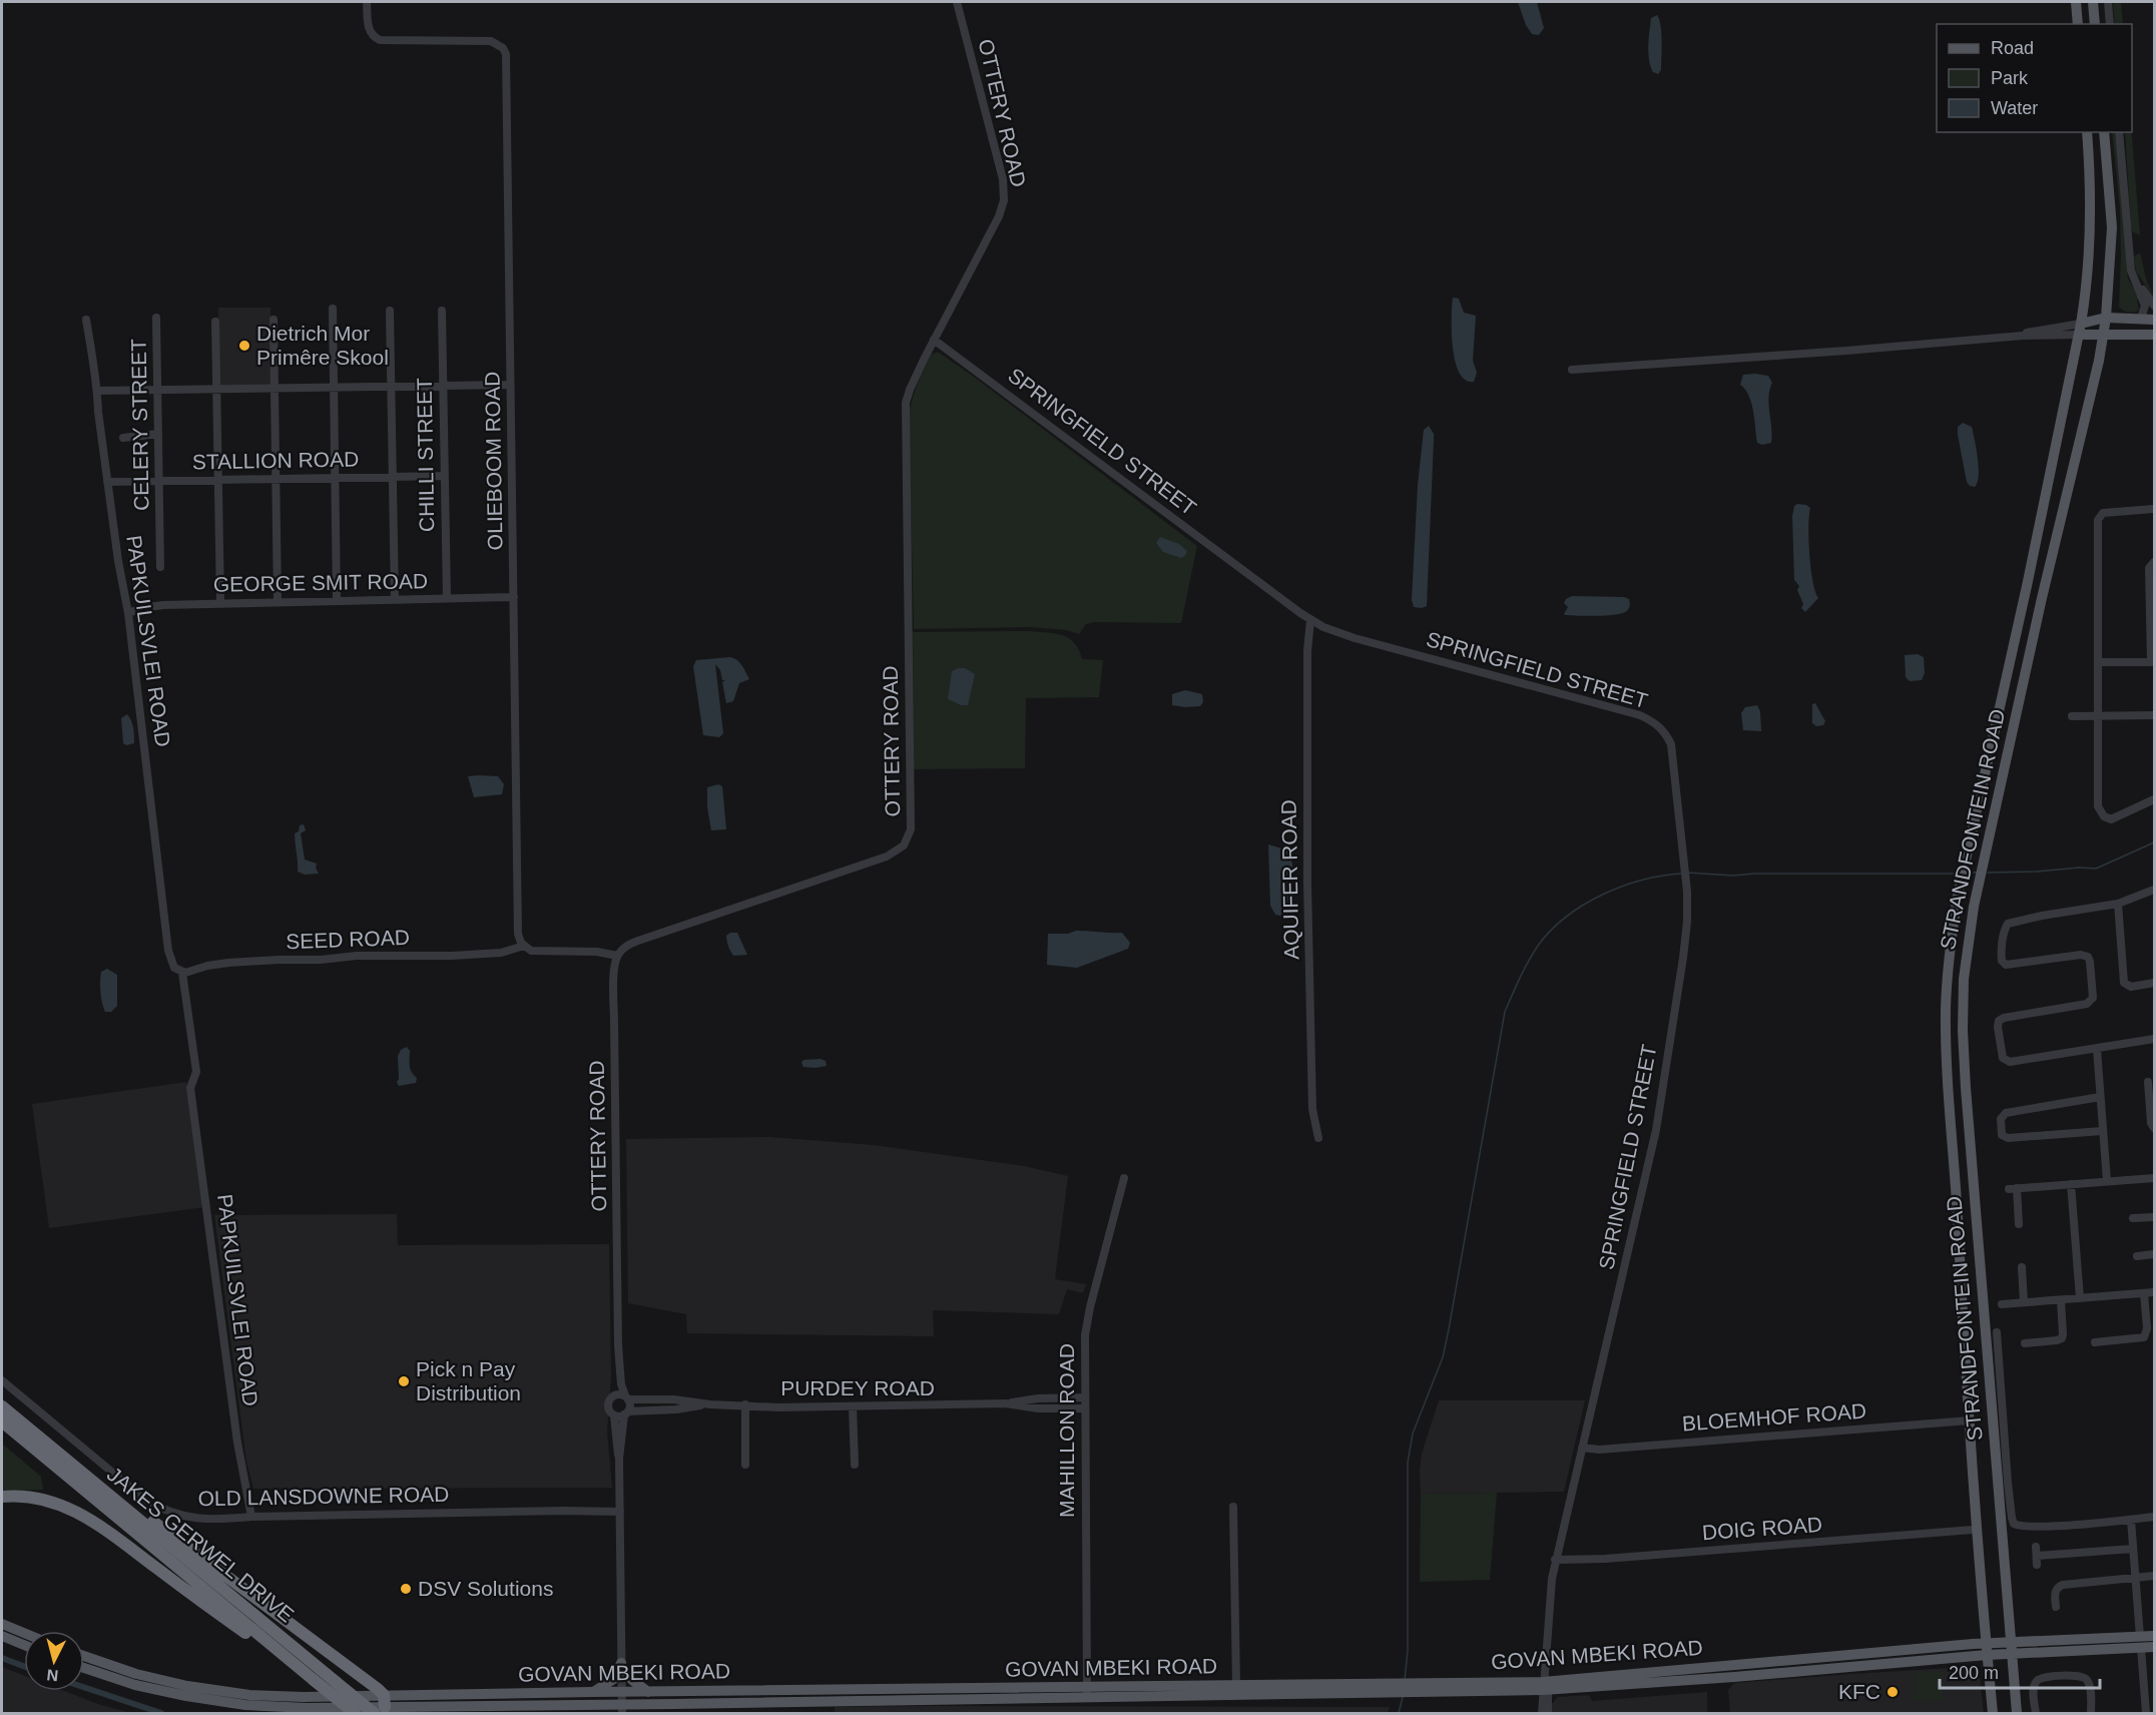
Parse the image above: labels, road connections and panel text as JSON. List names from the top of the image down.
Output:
{
  "streets": {
    "highway": ["JAKES GERWEL DRIVE"],
    "main road": ["STRANDFONTEIN ROAD", "GOVAN MBEKI ROAD"],
    "street": [
      "OTTERY ROAD",
      "CELERY STREET",
      "SPRINGFIELD STREET",
      "CHILLI STREET",
      "STALLION ROAD",
      "OLIEBOOM ROAD",
      "GEORGE SMIT ROAD",
      "PAPKUILSVLEI ROAD",
      "AQUIFER ROAD",
      "SEED ROAD",
      "PURDEY ROAD",
      "BLOEMHOF ROAD",
      "MAHILLON ROAD",
      "OLD LANSDOWNE ROAD",
      "DOIG ROAD"
    ]
  },
  "crossings": [
    ["OTTERY ROAD", "SPRINGFIELD STREET"],
    ["OTTERY ROAD", "PURDEY ROAD"],
    ["CELERY STREET", "STALLION ROAD"],
    ["SPRINGFIELD STREET", "AQUIFER ROAD"],
    ["SPRINGFIELD STREET", "BLOEMHOF ROAD"],
    ["SPRINGFIELD STREET", "DOIG ROAD"],
    ["SPRINGFIELD STREET", "GOVAN MBEKI ROAD"],
    ["CHILLI STREET", "STALLION ROAD"],
    ["CHILLI STREET", "GEORGE SMIT ROAD"],
    ["STALLION ROAD", "PAPKUILSVLEI ROAD"],
    ["OLIEBOOM ROAD", "GEORGE SMIT ROAD"],
    ["OLIEBOOM ROAD", "SEED ROAD"],
    ["GEORGE SMIT ROAD", "PAPKUILSVLEI ROAD"],
    ["PAPKUILSVLEI ROAD", "SEED ROAD"],
    ["PAPKUILSVLEI ROAD", "OLD LANSDOWNE ROAD"],
    ["STRANDFONTEIN ROAD", "BLOEMHOF ROAD"],
    ["STRANDFONTEIN ROAD", "GOVAN MBEKI ROAD"],
    ["PURDEY ROAD", "MAHILLON ROAD"],
    ["MAHILLON ROAD", "GOVAN MBEKI ROAD"],
    ["JAKES GERWEL DRIVE", "GOVAN MBEKI ROAD"]
  ],
  "places": [
    "Dietrich Mor Primêre Skool",
    "Pick n Pay Distribution",
    "DSV Solutions",
    "KFC"
  ],
  "legend": ["Road", "Park", "Water"],
  "scale_bar": "200 m",
  "north": "bottom"
}
